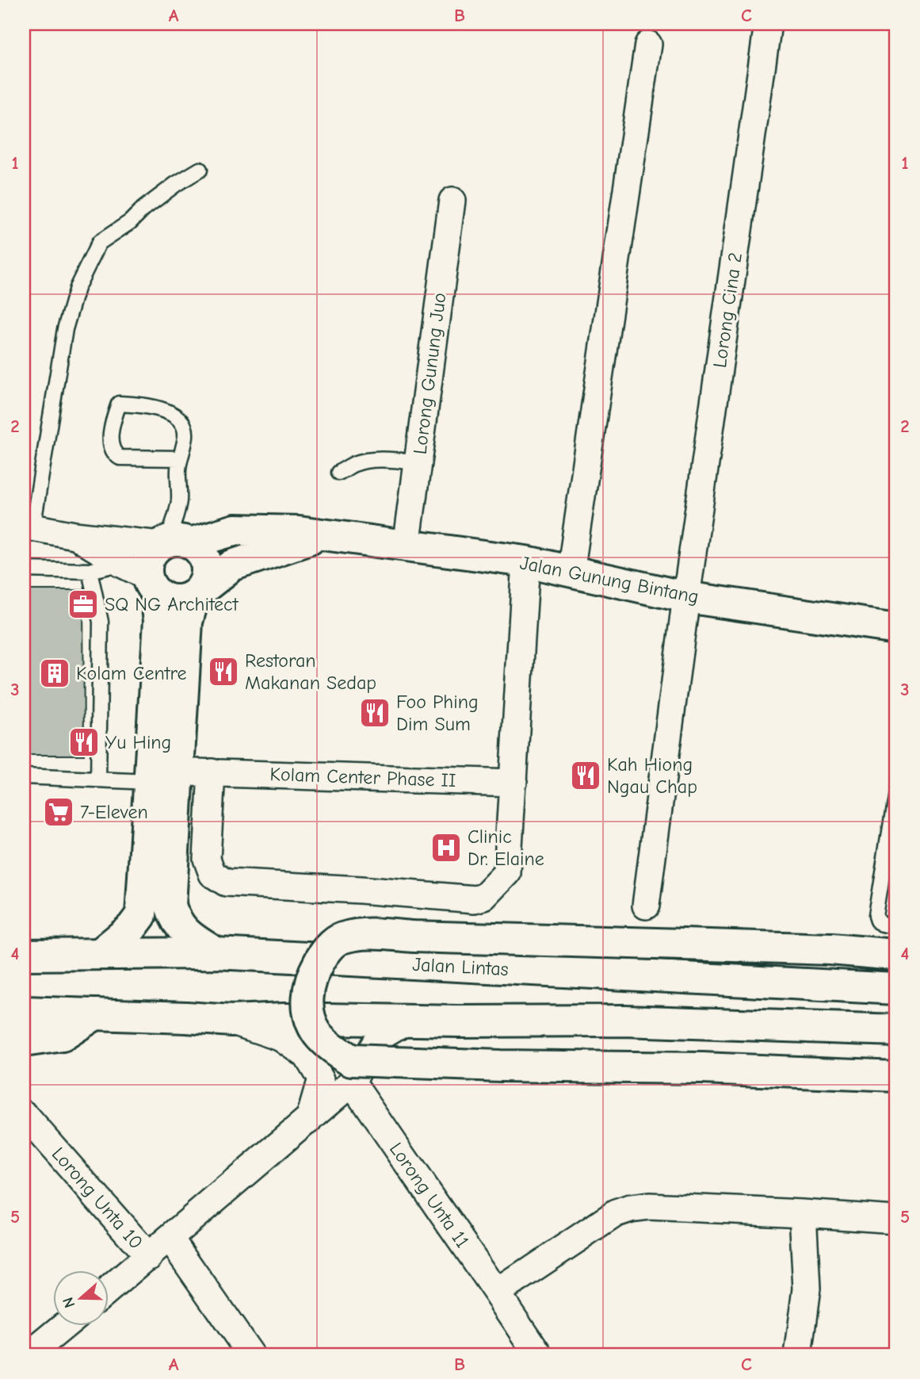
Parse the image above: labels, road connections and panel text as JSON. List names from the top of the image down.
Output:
{
  "streets": {
    "main road": ["Jalan Gunung Bintang", "Jalan Lintas"],
    "street": [
      "Lorong Cina 2",
      "Lorong Gunung Juo",
      "Kolam Center Phase II",
      "Lorong Unta 11",
      "Lorong Unta 10"
    ]
  },
  "crossings": [
    ["Lorong Cina 2", "Jalan Gunung Bintang"],
    ["Lorong Gunung Juo", "Jalan Gunung Bintang"]
  ],
  "places": {
    "office": ["SQ NG Architect"],
    "restaurant": [
      "Restoran Makanan Sedap",
      "Foo Phing Dim Sum",
      "Yu Hing",
      "Kah Hiong Ngau Chap"
    ],
    "building": ["Kolam Centre"],
    "supermarket": ["7-Eleven"],
    "hospital": ["Clinic Dr. Elaine"]
  },
  "north": "left",
  "grid": {
    "columns": ["A", "B", "C"],
    "rows": [
      "1",
      "2",
      "3",
      "4",
      "5"
    ]
  }
}
